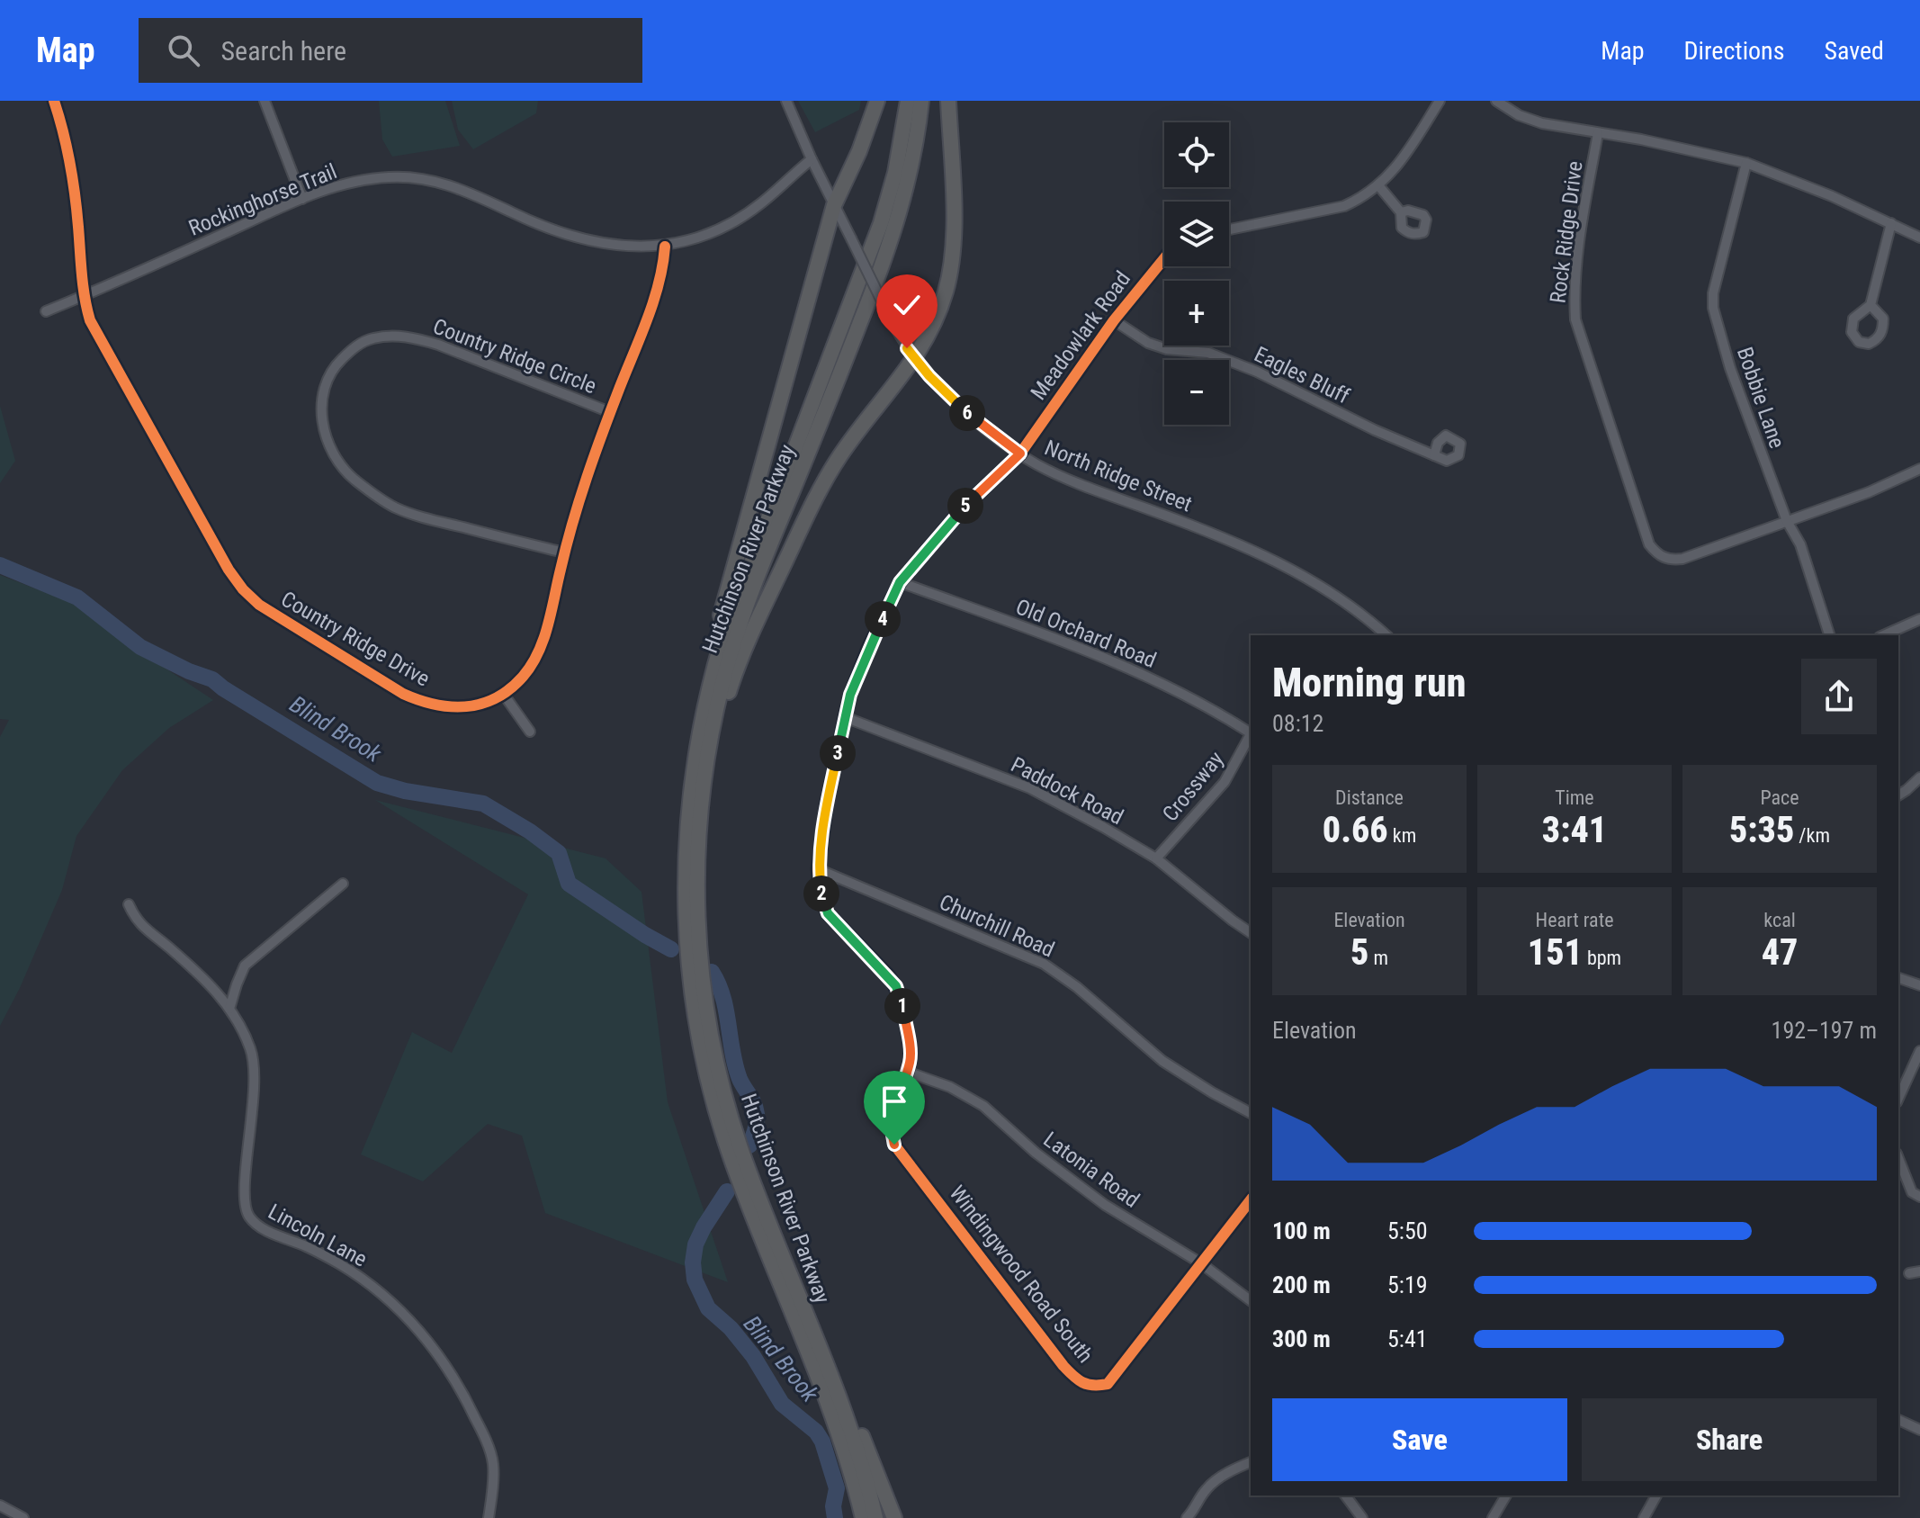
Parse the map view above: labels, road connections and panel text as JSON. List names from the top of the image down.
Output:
{
  "streets": {
    "highway": ["Hutchinson River Parkway"],
    "street": [
      "Rockinghorse Trail",
      "Rock Ridge Drive",
      "Meadowlark Road",
      "Country Ridge Circle",
      "Eagles Bluff",
      "Bobbie Lane",
      "North Ridge Street",
      "Old Orchard Road",
      "Country Ridge Drive",
      "Crossway",
      "Paddock Road",
      "Churchill Road",
      "Latonia Road",
      "Lincoln Lane",
      "Windingwood Road South"
    ]
  },
  "crossings": [
    ["Rockinghorse Trail", "North Ridge Street"],
    ["Rockinghorse Trail", "Country Ridge Drive"],
    ["Rock Ridge Drive", "Bobbie Lane"],
    ["Meadowlark Road", "Eagles Bluff"],
    ["Meadowlark Road", "North Ridge Street"],
    ["Meadowlark Road", "Old Orchard Road"],
    ["Meadowlark Road", "Paddock Road"],
    ["Meadowlark Road", "Churchill Road"],
    ["Meadowlark Road", "Latonia Road"],
    ["Meadowlark Road", "Windingwood Road South"],
    ["Country Ridge Circle", "Country Ridge Drive"],
    ["Crossway", "Paddock Road"],
    ["Latonia Road", "Windingwood Road South"]
  ],
  "water": ["Blind Brook"],
  "page": {
    "header": "Map",
    "search": "Search here",
    "nav": ["Map", "Directions", "Saved"],
    "map_buttons": ["+", "−"],
    "pins": [
      "6",
      "5",
      "4",
      "3",
      "2",
      "1"
    ],
    "heading": ["Morning run", "08:12"],
    "stats": [
      ["Distance", "0.66 km"],
      ["Time", "3:41"],
      ["Pace", "5:35 /km"],
      ["Elevation", "5 m"],
      ["Heart rate", "151 bpm"],
      ["kcal", "47"]
    ],
    "chart": ["Elevation", "192–197 m"],
    "list": [
      {
        "name": "100 m",
        "note": "5:50"
      },
      {
        "name": "200 m",
        "note": "5:19"
      },
      {
        "name": "300 m",
        "note": "5:41"
      }
    ],
    "buttons": ["Save", "Share"]
  }
}
